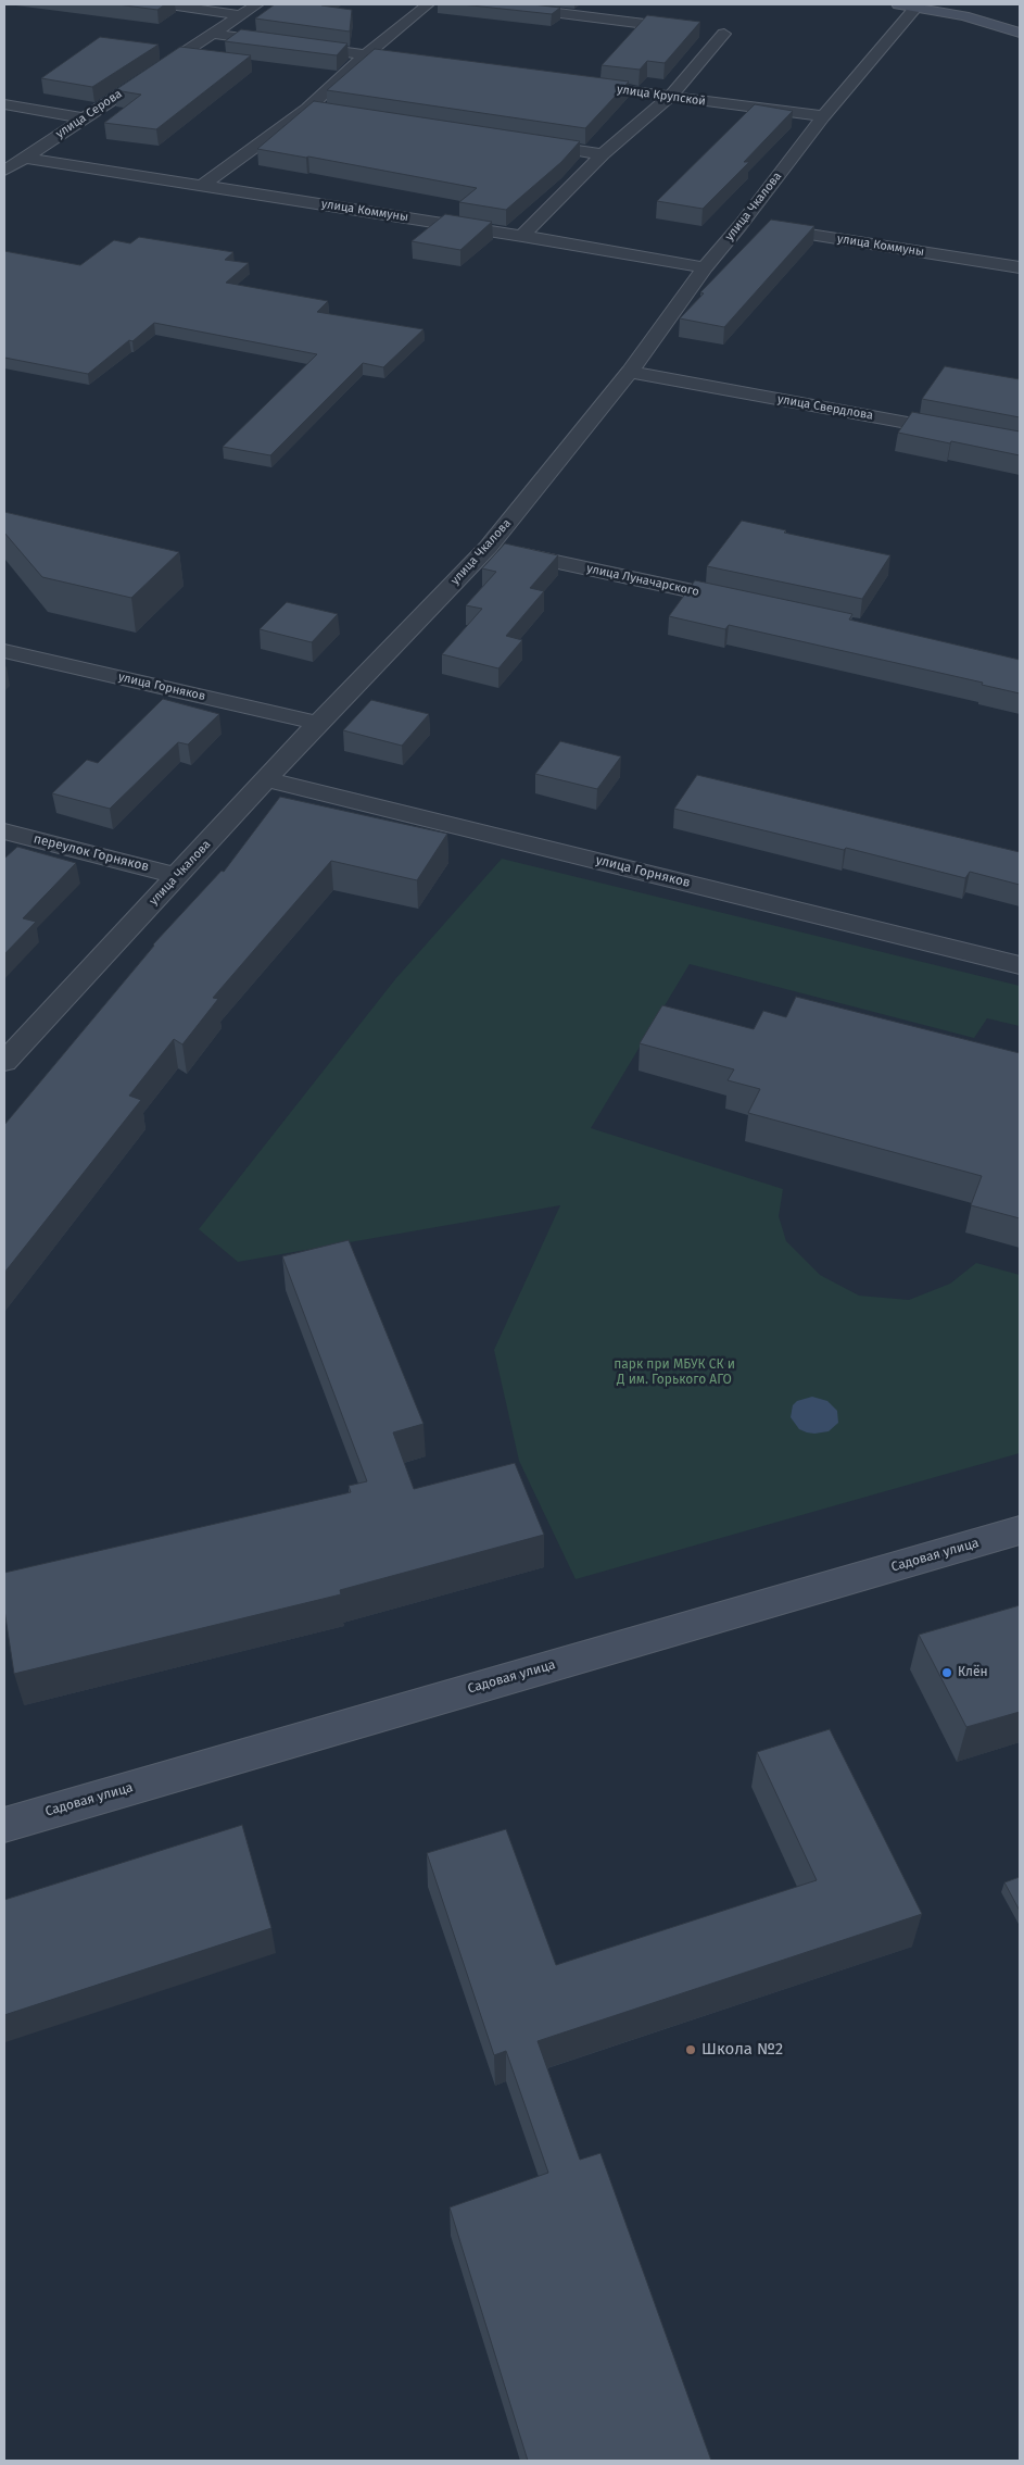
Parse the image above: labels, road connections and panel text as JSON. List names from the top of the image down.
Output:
{
  "streets": {
    "street": [
      "улица Крупской",
      "улица Серова",
      "улица Чкалова",
      "улица Коммуны",
      "улица Свердлова",
      "улица Луначарского",
      "улица Горняков",
      "переулок Горняков",
      "Садовая улица"
    ]
  },
  "crossings": [
    ["улица Крупской", "улица Чкалова"],
    ["улица Серова", "улица Коммуны"],
    ["улица Чкалова", "улица Коммуны"],
    ["улица Чкалова", "улица Свердлова"],
    ["улица Чкалова", "улица Луначарского"],
    ["улица Чкалова", "улица Горняков"],
    ["улица Чкалова", "переулок Горняков"]
  ],
  "parks": ["парк при МБУК СК и Д им. Горького АГО"],
  "places": ["Клён", "Школа №2"]
}
